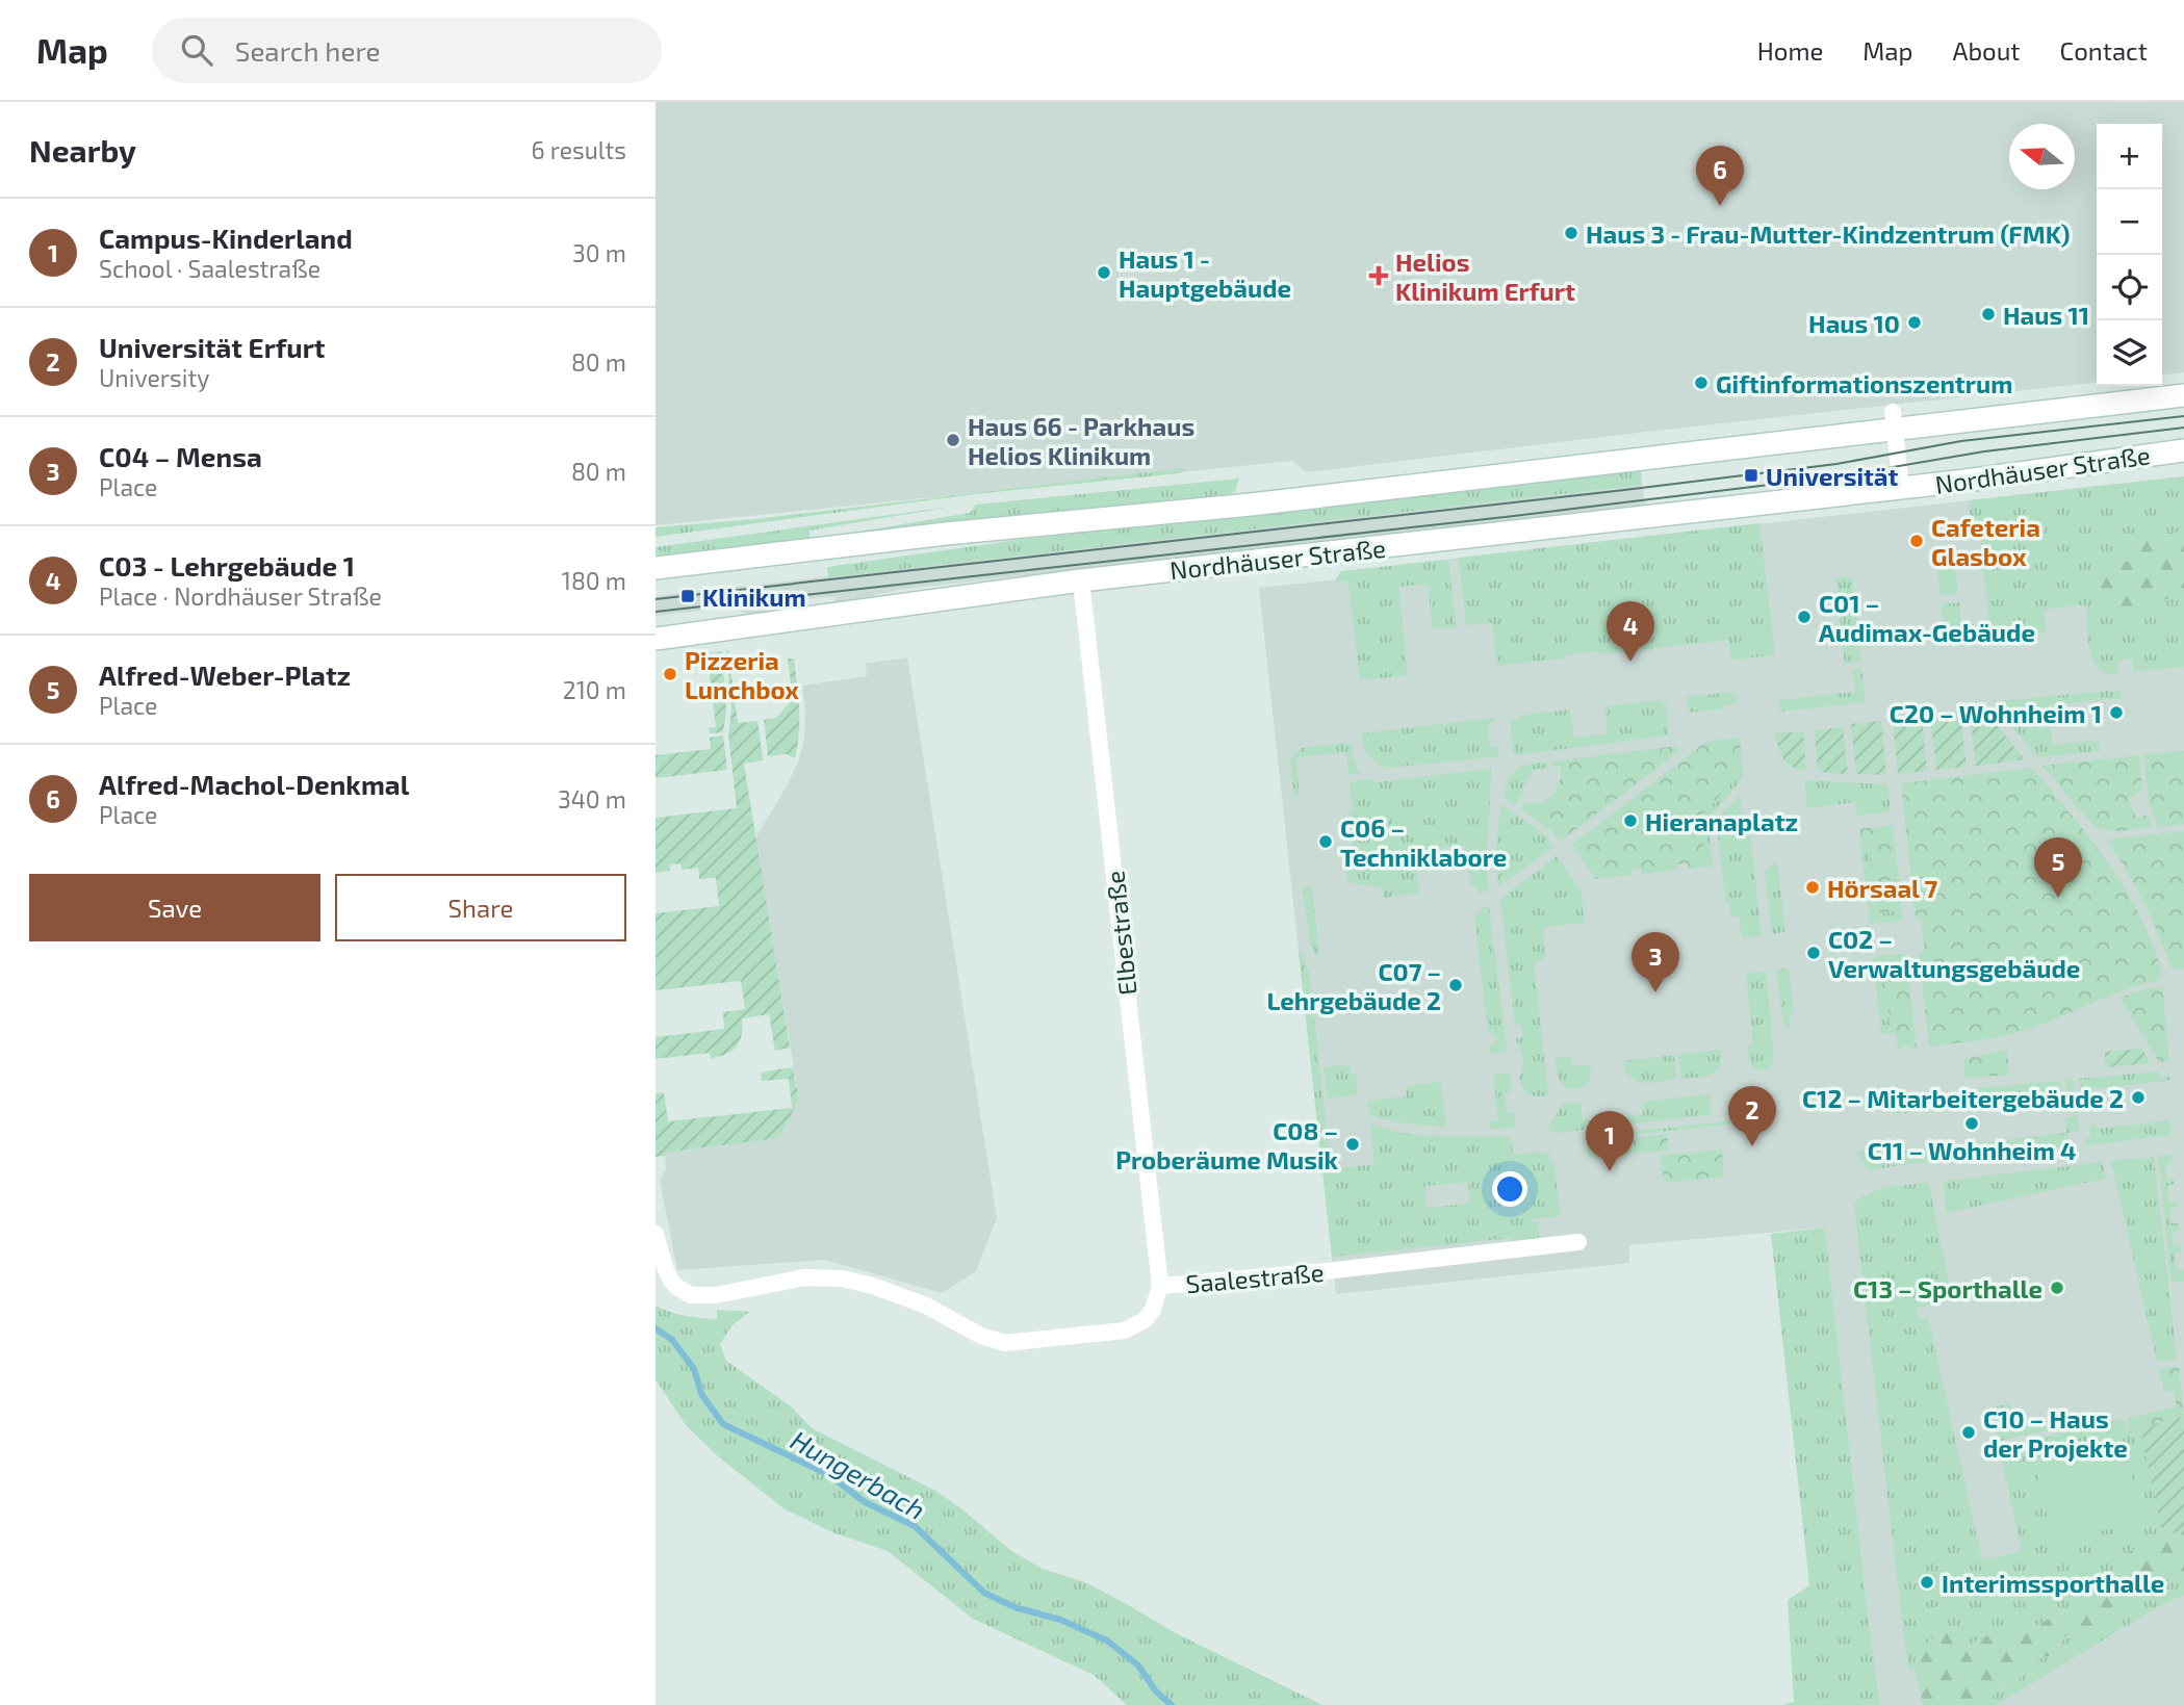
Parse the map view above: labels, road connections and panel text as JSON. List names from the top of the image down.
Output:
{
  "streets": {
    "main road": ["Nordhäuser Straße"],
    "street": ["Elbestraße", "Saalestraße"]
  },
  "crossings": [
    ["Nordhäuser Straße", "Elbestraße"],
    ["Elbestraße", "Saalestraße"]
  ],
  "water": ["Hungerbach"],
  "places": {
    "other": [
      "Haus 3 - Frau-Mutter-Kindzentrum (FMK)",
      "Haus 1 - Hauptgebäude",
      "Haus 11",
      "Haus 10",
      "Giftinformationszentrum",
      "Haus 66 - Parkhaus Helios Klinikum",
      "Cafeteria Glasbox",
      "C01 – Audimax-Gebäude",
      "Pizzeria Lunchbox",
      "C20 – Wohnheim 1",
      "Hieranaplatz",
      "C06 – Techniklabore",
      "Hörsaal 7",
      "C02 – Verwaltungsgebäude",
      "C07 – Lehrgebäude 2",
      "C12 – Mitarbeitergebäude 2",
      "C11 – Wohnheim 4",
      "C08 – Proberäume Musik",
      "C13 – Sporthalle",
      "C10 – Haus der Projekte",
      "Interimssporthalle"
    ],
    "health": ["Helios Klinikum Erfurt"],
    "transit": ["Universität", "Klinikum"]
  },
  "north": "left",
  "page": {
    "header": "Map",
    "search": "Search here",
    "nav": [
      "Home",
      "Map",
      "About",
      "Contact"
    ],
    "heading": ["Nearby", "6 results"],
    "map_buttons": ["+", "−"],
    "pins": [
      "6",
      "4",
      "5",
      "3",
      "2",
      "1"
    ],
    "list": [
      {
        "mark": "1",
        "name": "Campus-Kinderland",
        "note": "School · Saalestraße",
        "value": "30 m"
      },
      {
        "mark": "2",
        "name": "Universität Erfurt",
        "note": "University",
        "value": "80 m"
      },
      {
        "mark": "3",
        "name": "C04 – Mensa",
        "note": "Place",
        "value": "80 m"
      },
      {
        "mark": "4",
        "name": "C03 - Lehrgebäude 1",
        "note": "Place · Nordhäuser Straße",
        "value": "180 m"
      },
      {
        "mark": "5",
        "name": "Alfred-Weber-Platz",
        "note": "Place",
        "value": "210 m"
      },
      {
        "mark": "6",
        "name": "Alfred-Machol-Denkmal",
        "note": "Place",
        "value": "340 m"
      }
    ],
    "buttons": ["Save", "Share"]
  }
}
